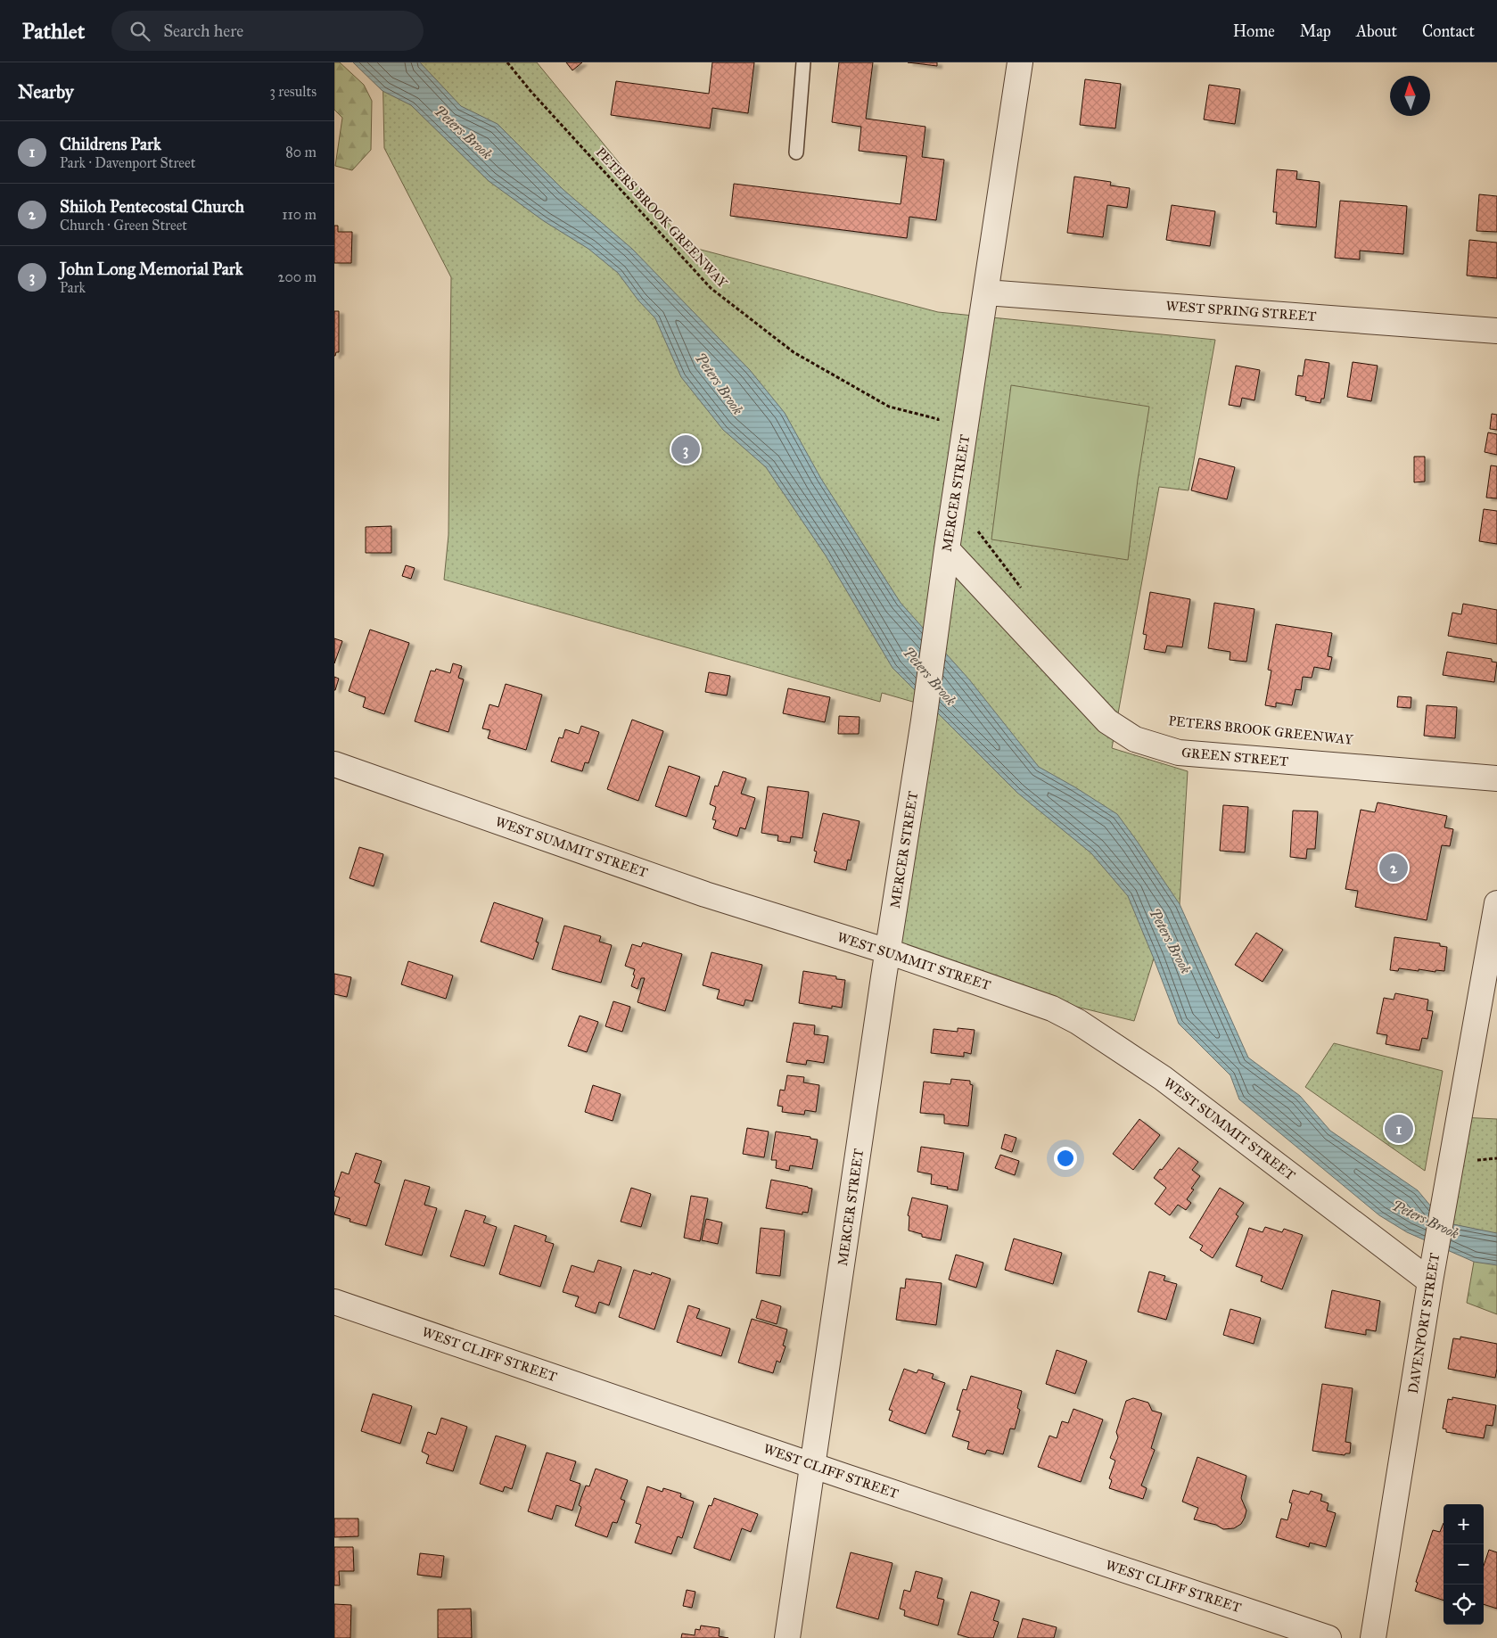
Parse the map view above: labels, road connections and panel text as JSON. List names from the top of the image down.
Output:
{
  "streets": {
    "street": [
      "WEST SPRING STREET",
      "MERCER STREET",
      "GREEN STREET",
      "WEST SUMMIT STREET",
      "DAVENPORT STREET",
      "WEST CLIFF STREET"
    ],
    "path": ["PETERS BROOK GREENWAY"]
  },
  "crossings": [
    ["WEST SPRING STREET", "MERCER STREET"],
    ["MERCER STREET", "GREEN STREET"],
    ["MERCER STREET", "WEST SUMMIT STREET"],
    ["MERCER STREET", "WEST CLIFF STREET"],
    ["WEST SUMMIT STREET", "DAVENPORT STREET"]
  ],
  "water": ["Peters Brook"],
  "north": "top",
  "page": {
    "header": "Pathlet",
    "search": "Search here",
    "nav": [
      "Home",
      "Map",
      "About",
      "Contact"
    ],
    "heading": ["Nearby", "3 results"],
    "list": [
      {
        "mark": "1",
        "name": "Childrens Park",
        "note": "Park · Davenport Street",
        "value": "80 m"
      },
      {
        "mark": "2",
        "name": "Shiloh Pentecostal Church",
        "note": "Church · Green Street",
        "value": "110 m"
      },
      {
        "mark": "3",
        "name": "John Long Memorial Park",
        "note": "Park",
        "value": "200 m"
      }
    ],
    "pins": ["3", "2", "1"],
    "map_buttons": ["+", "−"]
  }
}
